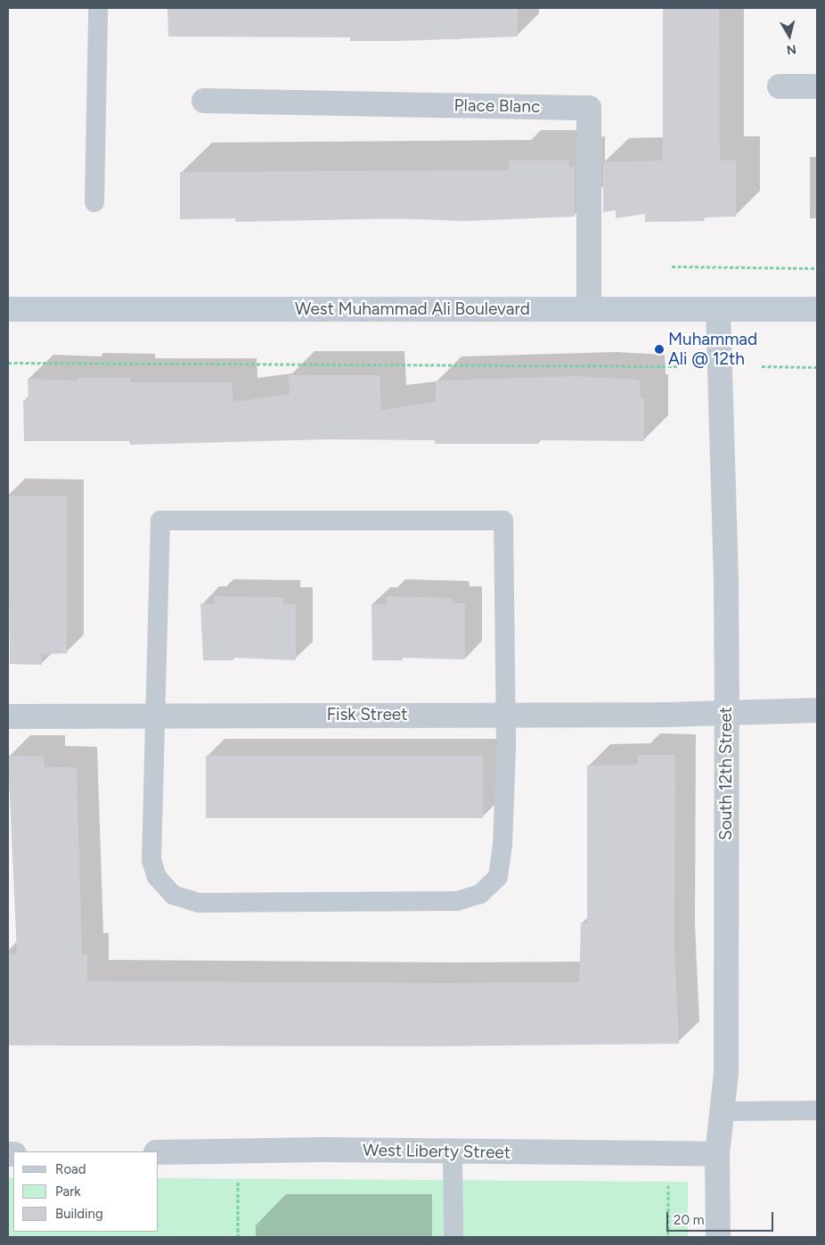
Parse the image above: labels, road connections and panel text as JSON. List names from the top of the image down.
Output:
{
  "streets": {
    "main road": ["West Muhammad Ali Boulevard"],
    "street": [
      "Place Blanc",
      "Fisk Street",
      "South 12th Street",
      "West Liberty Street"
    ]
  },
  "crossings": [
    ["Place Blanc", "West Muhammad Ali Boulevard"],
    ["West Muhammad Ali Boulevard", "South 12th Street"],
    ["Fisk Street", "South 12th Street"],
    ["South 12th Street", "West Liberty Street"]
  ],
  "places": ["Muhammad Ali @ 12th"],
  "legend": ["Road", "Park", "Building"],
  "scale_bar": "20 m",
  "north": "bottom"
}
